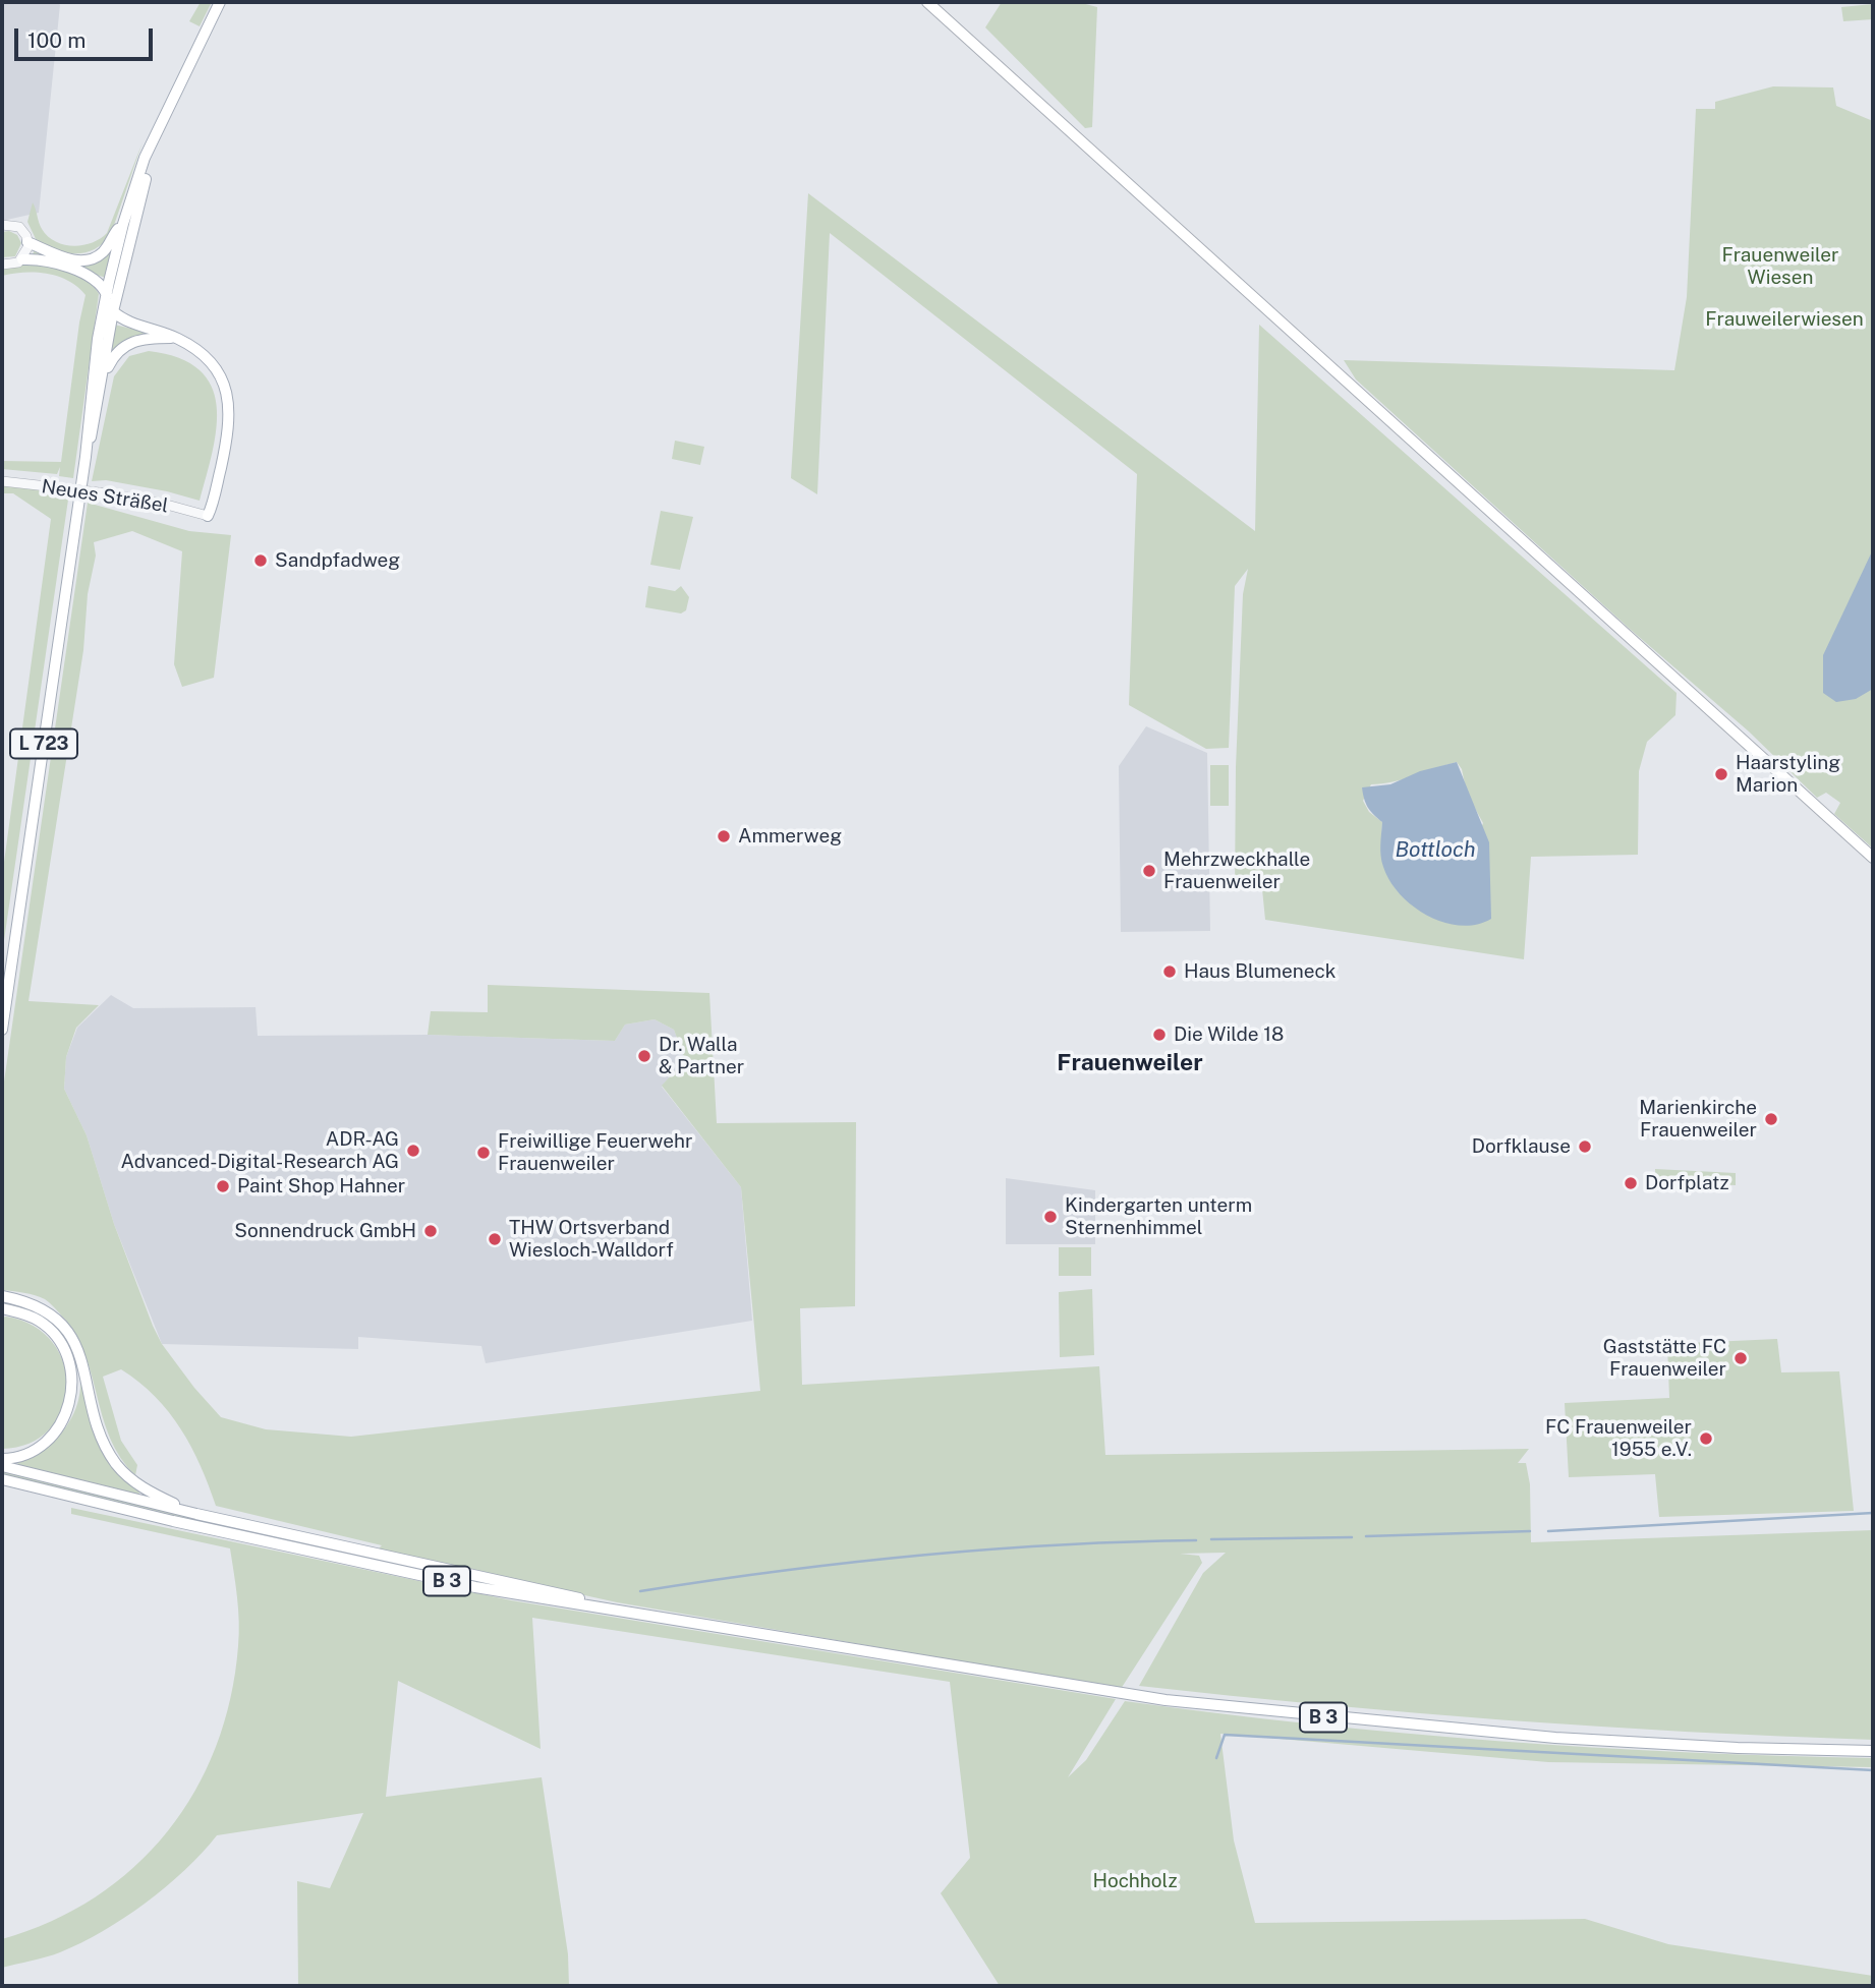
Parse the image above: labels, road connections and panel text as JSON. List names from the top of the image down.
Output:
{
  "streets": {
    "main road": ["L 723", "B 3"],
    "street": ["Neues Sträßel"]
  },
  "districts": ["Frauenweiler"],
  "water": ["Bottloch"],
  "parks": ["Frauenweiler Wiesen", "Frauweilerwiesen", "Hochholz"],
  "places": [
    "Sandpfadweg",
    "Haarstyling Marion",
    "Ammerweg",
    "Mehrzweckhalle Frauenweiler",
    "Haus Blumeneck",
    "Die Wilde 18",
    "Dr. Walla & Partner",
    "Marienkirche Frauenweiler",
    "Dorfklause",
    "ADR-AG Advanced-Digital-Research AG",
    "Freiwillige Feuerwehr Frauenweiler",
    "Dorfplatz",
    "Paint Shop Hahner",
    "Kindergarten unterm Sternenhimmel",
    "Sonnendruck GmbH",
    "THW Ortsverband Wiesloch-Walldorf",
    "Gaststätte FC Frauenweiler",
    "FC Frauenweiler 1955 e.V."
  ],
  "scale_bar": "100 m"
}
